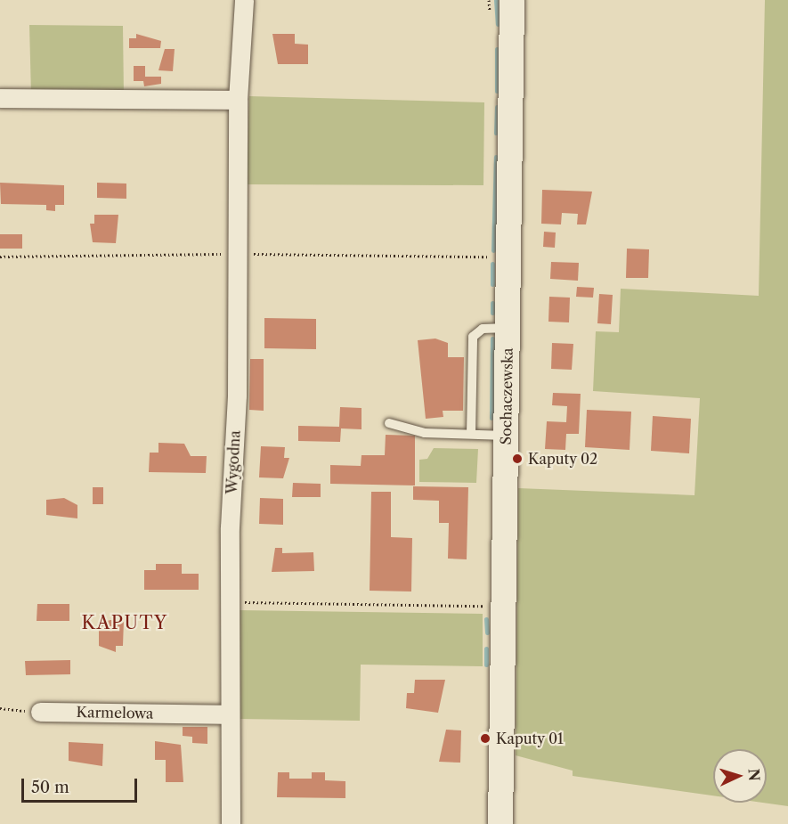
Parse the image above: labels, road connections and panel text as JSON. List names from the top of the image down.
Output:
{
  "streets": {
    "street": ["Sochaczewska", "Wygodna", "Karmelowa"]
  },
  "crossings": [
    ["Wygodna", "Karmelowa"]
  ],
  "districts": ["KAPUTY"],
  "places": ["Kaputy 02", "Kaputy 01"],
  "scale_bar": "50 m",
  "north": "right"
}
